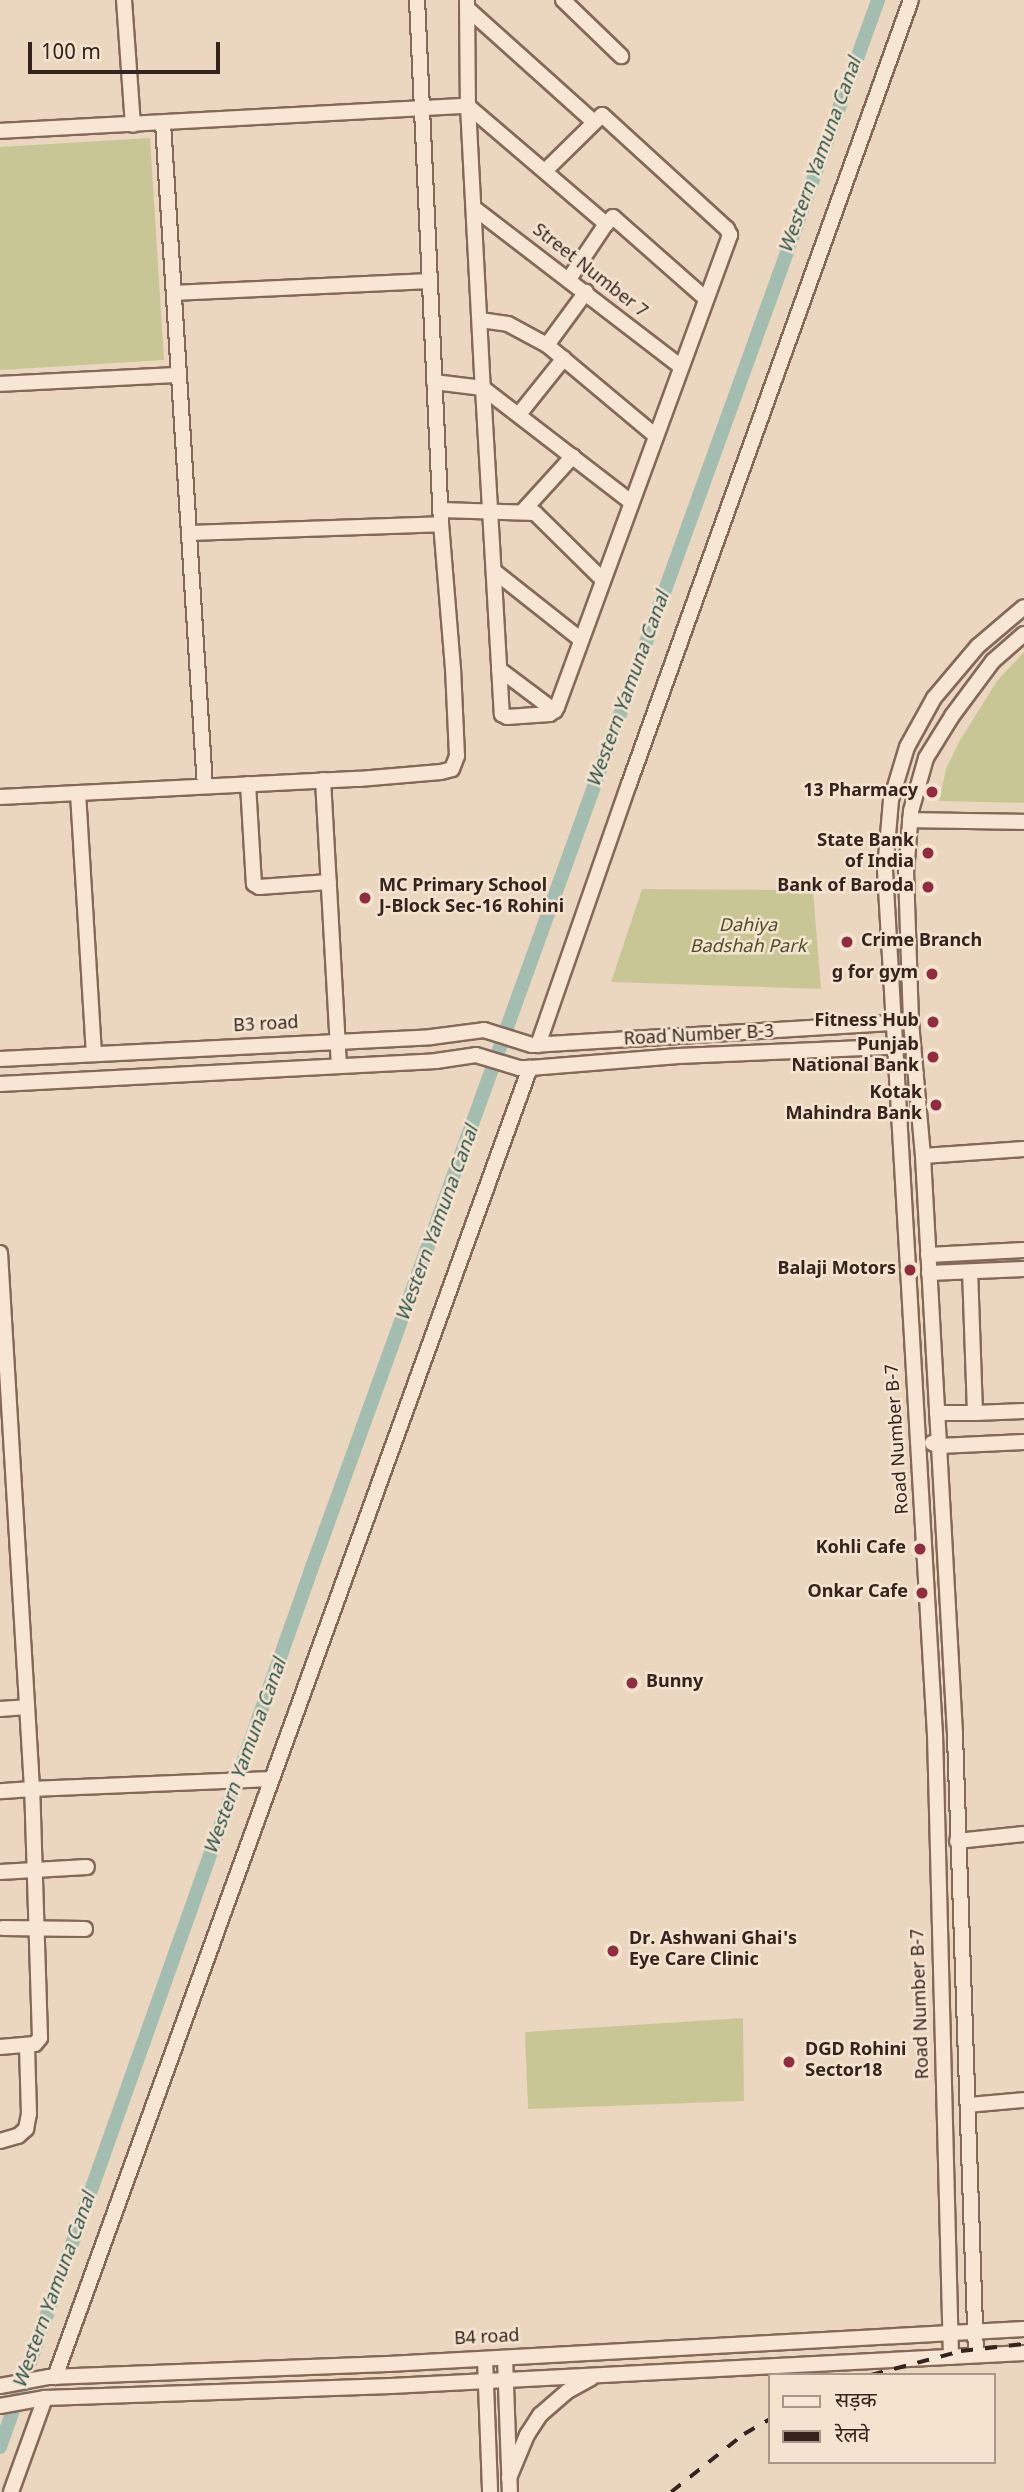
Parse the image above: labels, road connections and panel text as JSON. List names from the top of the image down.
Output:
{
  "streets": {
    "street": [
      "Street Number 7",
      "B3 road",
      "Road Number B-3",
      "Road Number B-7",
      "B4 road"
    ]
  },
  "crossings": [
    ["Road Number B-3", "Road Number B-7"],
    ["Road Number B-7", "B4 road"]
  ],
  "water": ["Western Yamuna Canal"],
  "parks": ["Dahiya Badshah Park"],
  "places": [
    "13 Pharmacy",
    "State Bank of India",
    "Bank of Baroda",
    "MC Primary School J-Block Sec-16 Rohini",
    "Crime Branch",
    "g for gym",
    "Fitness Hub",
    "Punjab National Bank",
    "Kotak Mahindra Bank",
    "Balaji Motors",
    "Kohli Cafe",
    "Onkar Cafe",
    "Bunny",
    "Dr. Ashwani Ghai's Eye Care Clinic",
    "DGD Rohini Sector18"
  ],
  "legend": ["सड़क", "रेलवे"],
  "scale_bar": "100 m"
}
